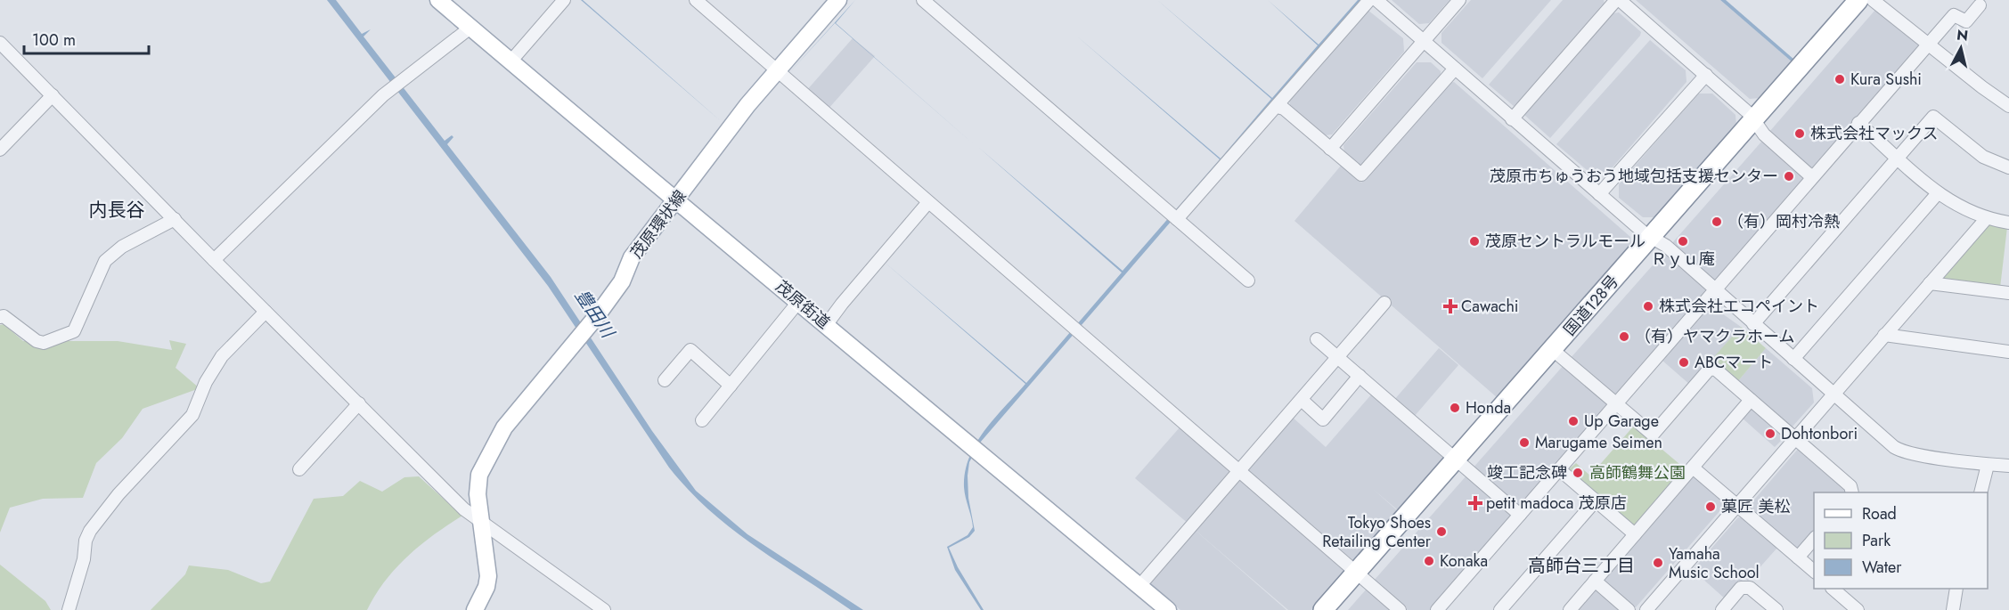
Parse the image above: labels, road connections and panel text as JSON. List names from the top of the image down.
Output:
{
  "streets": {
    "highway": ["国道128号"],
    "main road": ["茂原環状線", "茂原街道"]
  },
  "crossings": [
    ["茂原環状線", "茂原街道"]
  ],
  "districts": ["内長谷", "高師台三丁目"],
  "water": ["豊田川"],
  "parks": ["高師鶴舞公園"],
  "places": {
    "other": [
      "Kura Sushi",
      "株式会社マックス",
      "茂原市ちゅうおう地域包括支援センター",
      "（有）岡村冷熱",
      "茂原セントラルモール",
      "Ｒｙｕ庵",
      "株式会社エコペイント",
      "（有）ヤマクラホーム",
      "ABCマート",
      "Honda",
      "Up Garage",
      "Dohtonbori",
      "Marugame Seimen",
      "竣工記念碑",
      "菓匠 美松",
      "Tokyo Shoes Retailing Center",
      "Konaka",
      "Yamaha Music School"
    ],
    "health": ["Cawachi", "petit madoca 茂原店"]
  },
  "legend": ["Road", "Park", "Water"],
  "scale_bar": "100 m",
  "north": "top"
}
